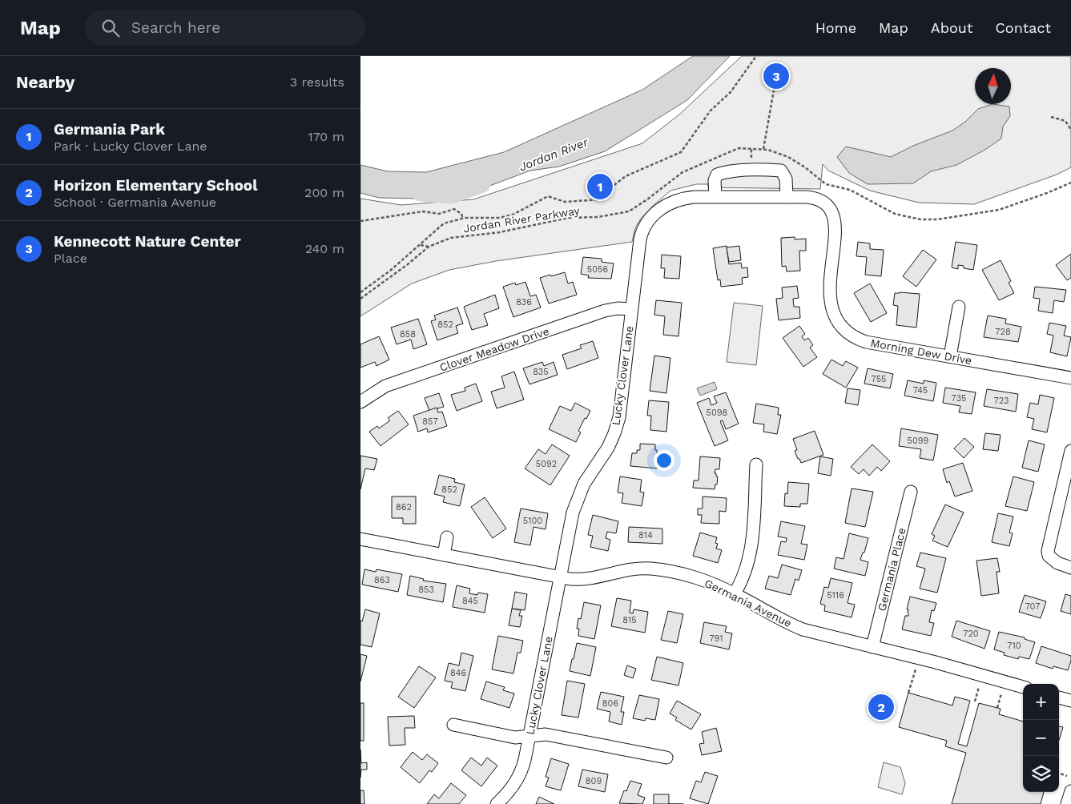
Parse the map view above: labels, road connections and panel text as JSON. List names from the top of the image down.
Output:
{
  "streets": {
    "street": [
      "Clover Meadow Drive",
      "Morning Dew Drive",
      "Lucky Clover Lane",
      "Germania Place",
      "Germania Avenue"
    ],
    "path": ["Jordan River Parkway"]
  },
  "crossings": [
    ["Clover Meadow Drive", "Lucky Clover Lane"],
    ["Morning Dew Drive", "Lucky Clover Lane"],
    ["Lucky Clover Lane", "Germania Avenue"],
    ["Germania Place", "Germania Avenue"]
  ],
  "water": ["Jordan River"],
  "house_numbers": [
    "5056",
    "836",
    "852",
    "728",
    "858",
    "835",
    "755",
    "745",
    "735",
    "723",
    "5098",
    "857",
    "5099",
    "5092",
    "852",
    "862",
    "5100",
    "814",
    "863",
    "853",
    "5116",
    "845",
    "707",
    "815",
    "720",
    "791",
    "710",
    "846",
    "806",
    "809"
  ],
  "north": "top",
  "page": {
    "header": "Map",
    "search": "Search here",
    "nav": [
      "Home",
      "Map",
      "About",
      "Contact"
    ],
    "heading": ["Nearby", "3 results"],
    "pins": ["3", "1", "2"],
    "list": [
      {
        "mark": "1",
        "name": "Germania Park",
        "note": "Park · Lucky Clover Lane",
        "value": "170 m"
      },
      {
        "mark": "2",
        "name": "Horizon Elementary School",
        "note": "School · Germania Avenue",
        "value": "200 m"
      },
      {
        "mark": "3",
        "name": "Kennecott Nature Center",
        "note": "Place",
        "value": "240 m"
      }
    ],
    "map_buttons": ["+", "−"]
  }
}
